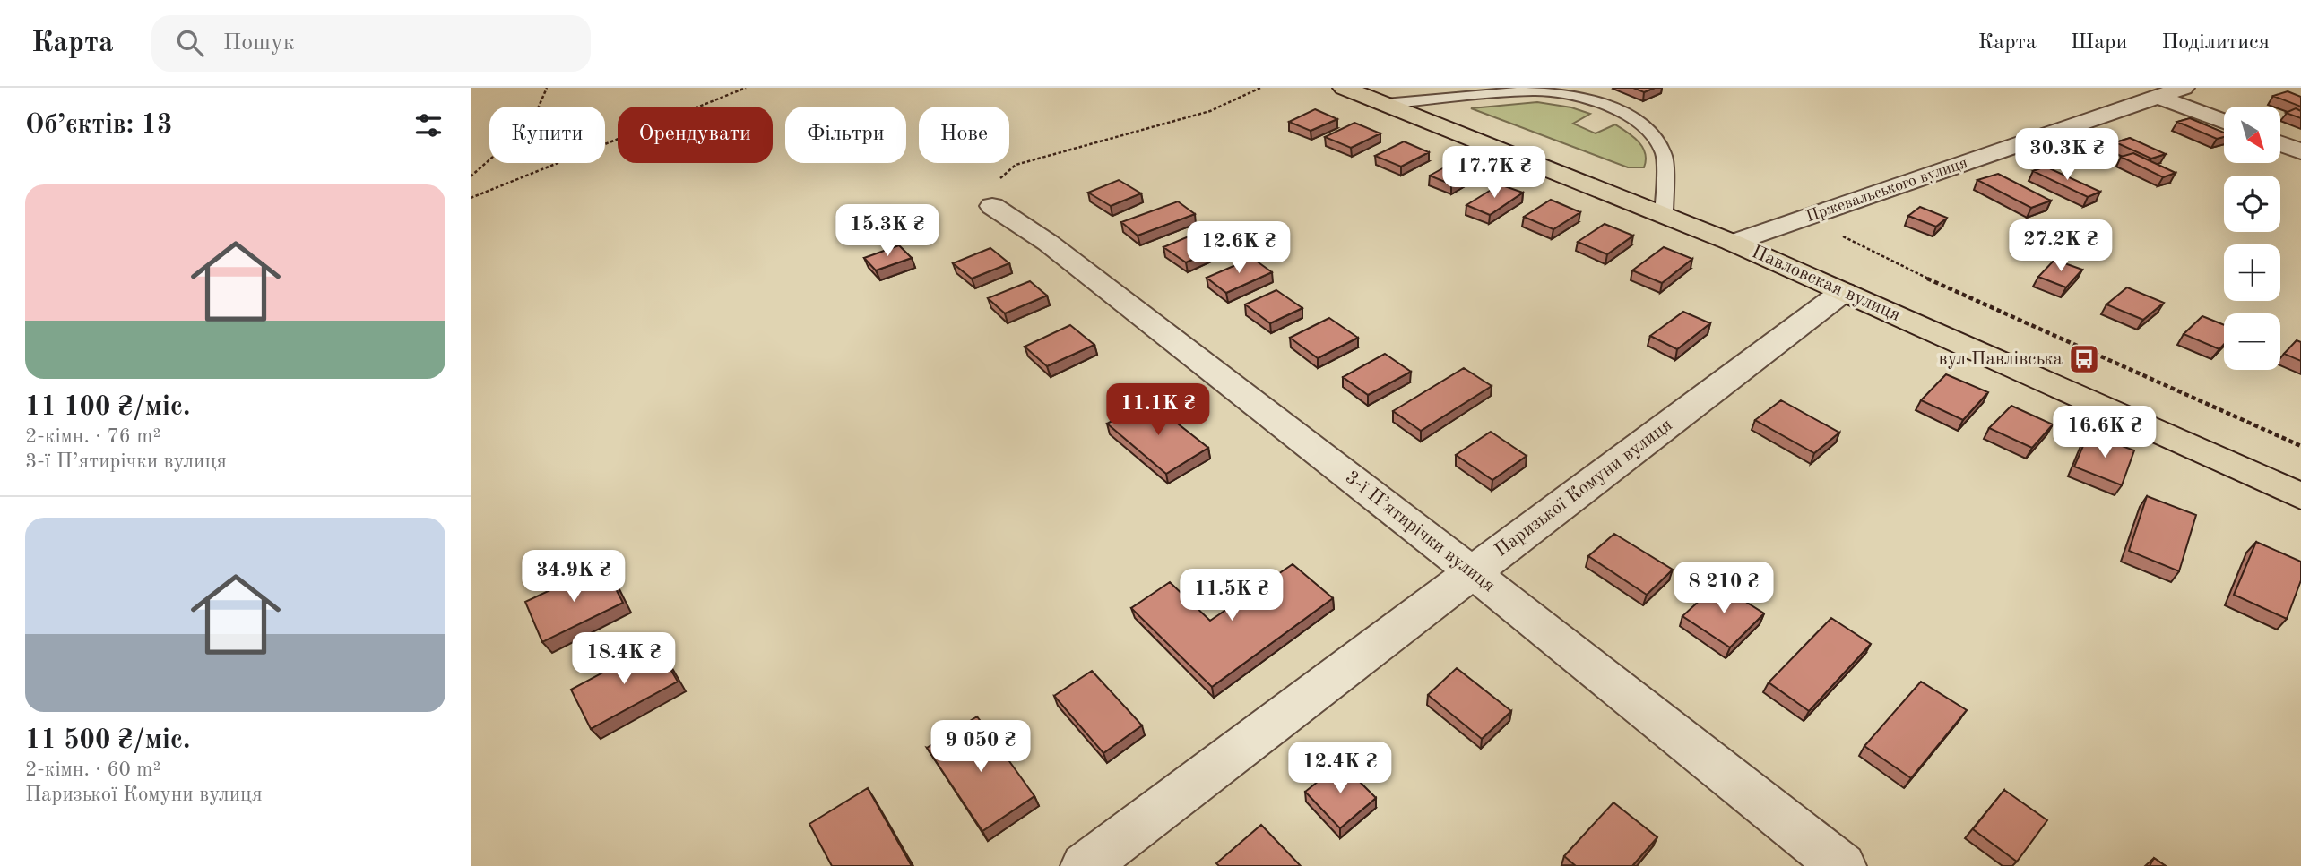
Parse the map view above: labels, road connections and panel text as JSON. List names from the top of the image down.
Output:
{
  "streets": {
    "main road": ["Павловская вулиця"],
    "street": ["Пржевальського вулиця", "Паризької Комуни вулиця", "3-ї П’ятирічки вулиця"]
  },
  "crossings": [
    ["Пржевальського вулиця", "Павловская вулиця"],
    ["Павловская вулиця", "Паризької Комуни вулиця"],
    ["Паризької Комуни вулиця", "3-ї П’ятирічки вулиця"]
  ],
  "places": {
    "bus stop": ["вул Павлівська"]
  },
  "north": "bottom right",
  "page": {
    "header": "Карта",
    "search": "Пошук",
    "nav": ["Карта", "Шари", "Поділитися"],
    "heading": "Об’єктів: 13",
    "map_buttons": ["+", "−"],
    "chip": [
      "Купити",
      "Орендувати",
      "Фільтри",
      "Нове"
    ],
    "price": [
      "30.3K ₴",
      "17.7K ₴",
      "15.3K ₴",
      "27.2K ₴",
      "12.6K ₴",
      "11.1K ₴",
      "16.6K ₴",
      "34.9K ₴",
      "8 210 ₴",
      "11.5K ₴",
      "18.4K ₴",
      "9 050 ₴",
      "12.4K ₴"
    ],
    "list": [
      {
        "name": "11 100 ₴/міс.",
        "note": "2-кімн. · 76 m² · 3-ї П’ятирічки вулиця"
      },
      {
        "name": "11 500 ₴/міс.",
        "note": "2-кімн. · 60 m² · Паризької Комуни вулиця"
      }
    ]
  }
}
